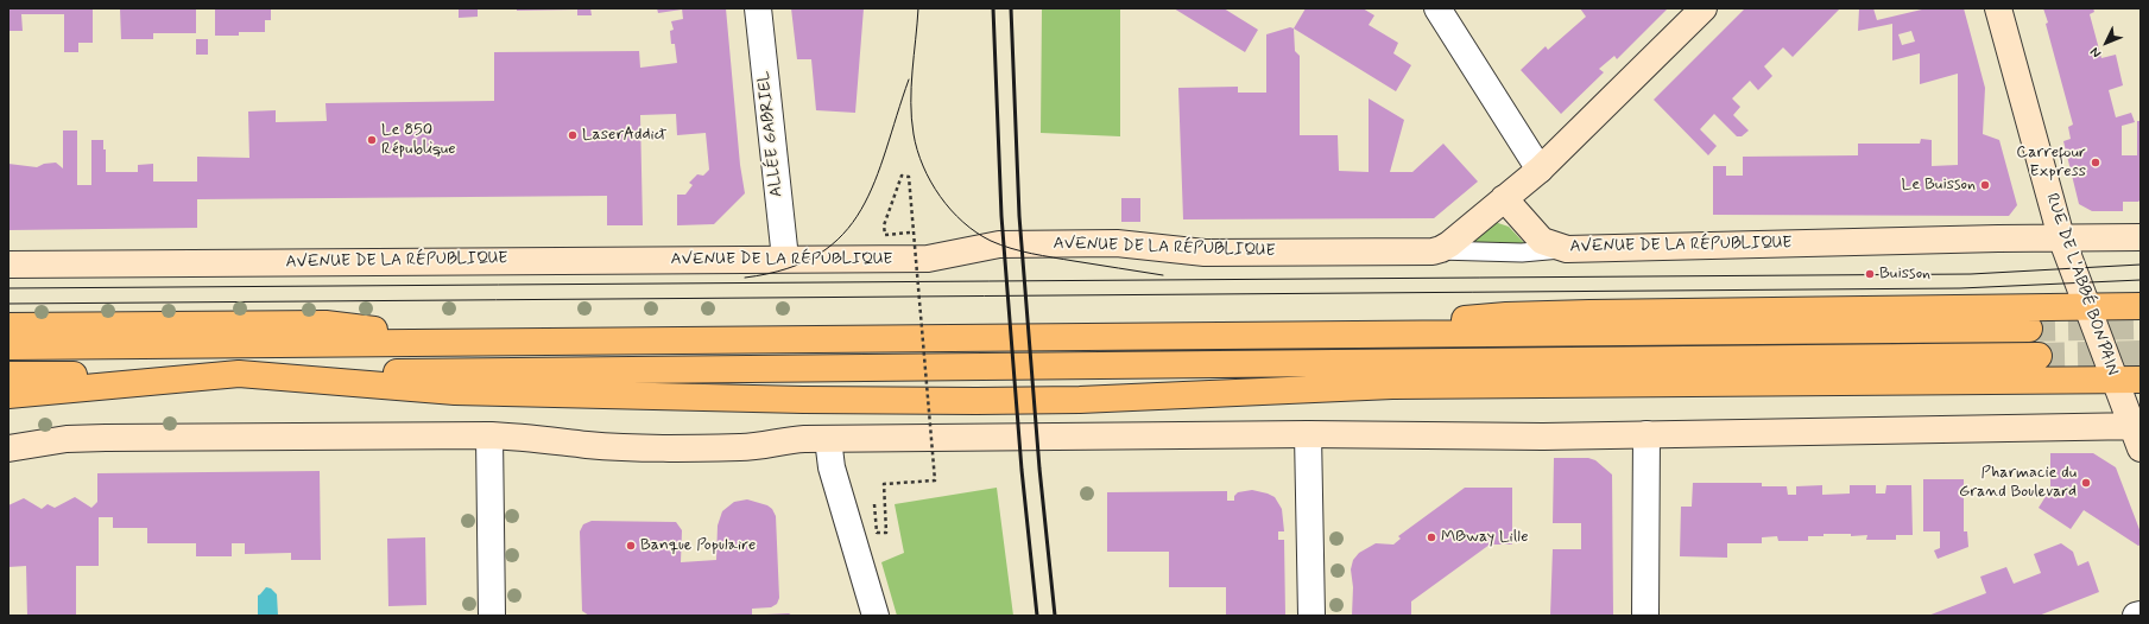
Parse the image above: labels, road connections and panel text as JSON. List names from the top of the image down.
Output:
{
  "streets": {
    "street": ["ALLÉE GABRIEL", "AVENUE DE LA RÉPUBLIQUE", "RUE DE L'ABBÉ BONPAIN"]
  },
  "crossings": [
    ["ALLÉE GABRIEL", "AVENUE DE LA RÉPUBLIQUE"],
    ["AVENUE DE LA RÉPUBLIQUE", "RUE DE L'ABBÉ BONPAIN"]
  ],
  "places": [
    "LaserAddict",
    "Le 850 République",
    "Carrefour Express",
    "Le Buisson",
    "Buisson",
    "Pharmacie du Grand Boulevard",
    "MBway Lille",
    "Banque Populaire"
  ],
  "north": "bottom left"
}
